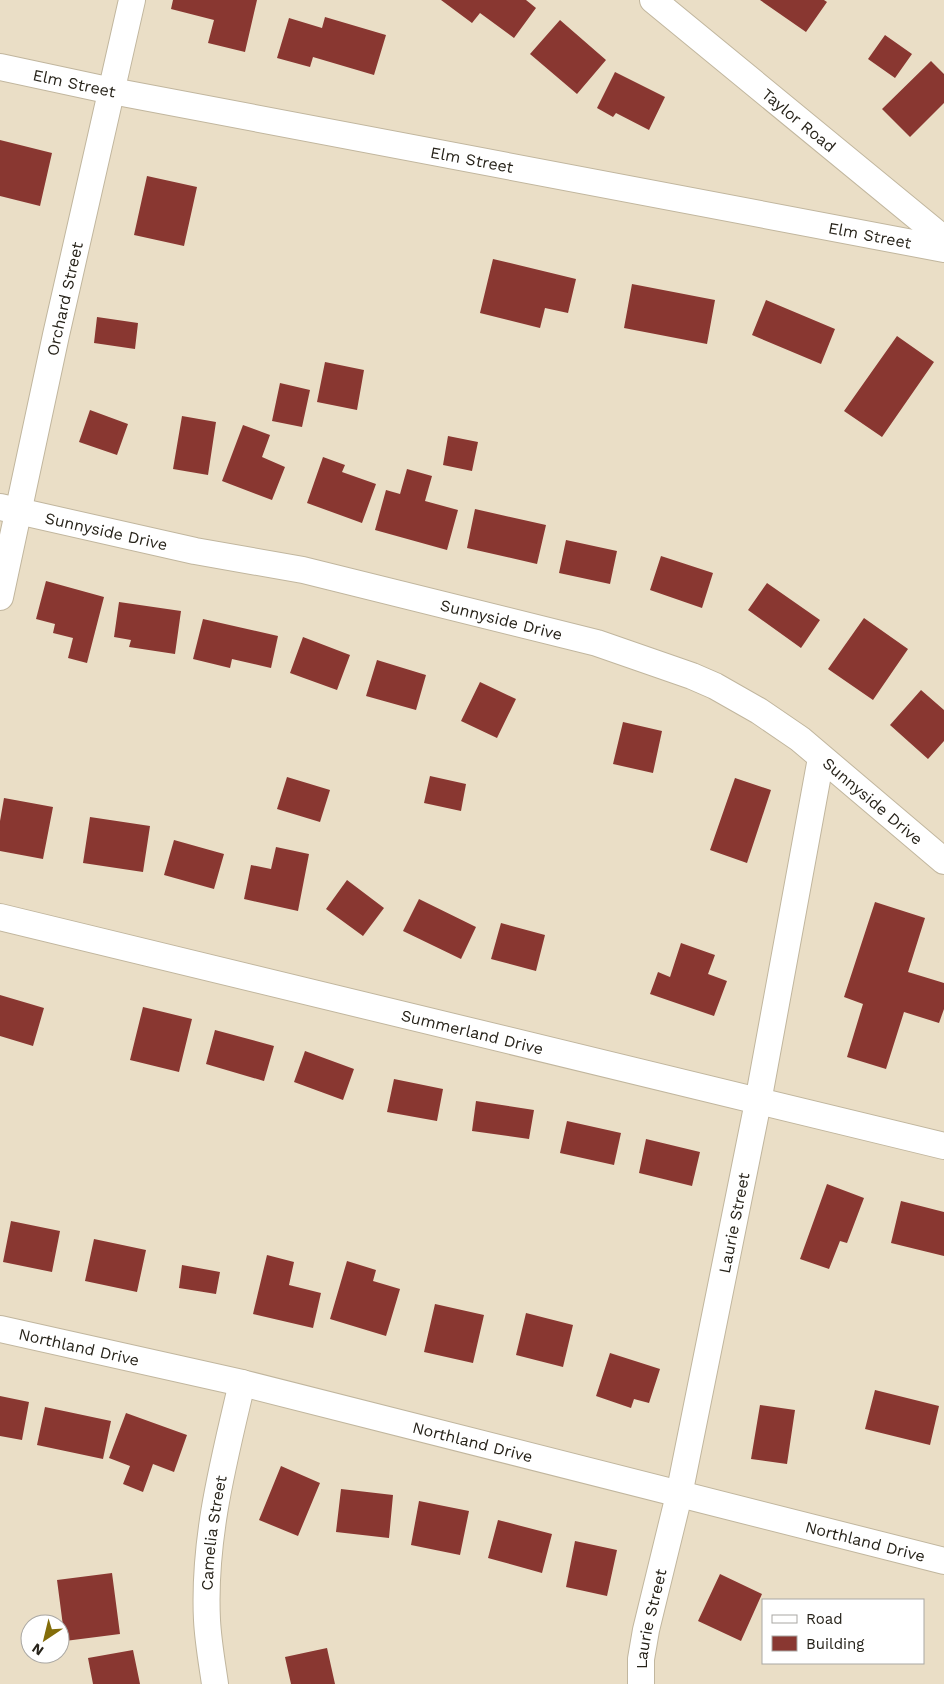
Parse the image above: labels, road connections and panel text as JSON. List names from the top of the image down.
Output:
{
  "streets": {
    "street": [
      "Elm Street",
      "Taylor Road",
      "Orchard Street",
      "Sunnyside Drive",
      "Summerland Drive",
      "Laurie Street",
      "Northland Drive",
      "Camelia Street"
    ]
  },
  "crossings": [
    ["Elm Street", "Orchard Street"],
    ["Orchard Street", "Sunnyside Drive"],
    ["Sunnyside Drive", "Laurie Street"],
    ["Summerland Drive", "Laurie Street"],
    ["Laurie Street", "Northland Drive"],
    ["Northland Drive", "Camelia Street"]
  ],
  "legend": ["Road", "Building"],
  "north": "bottom left"
}
